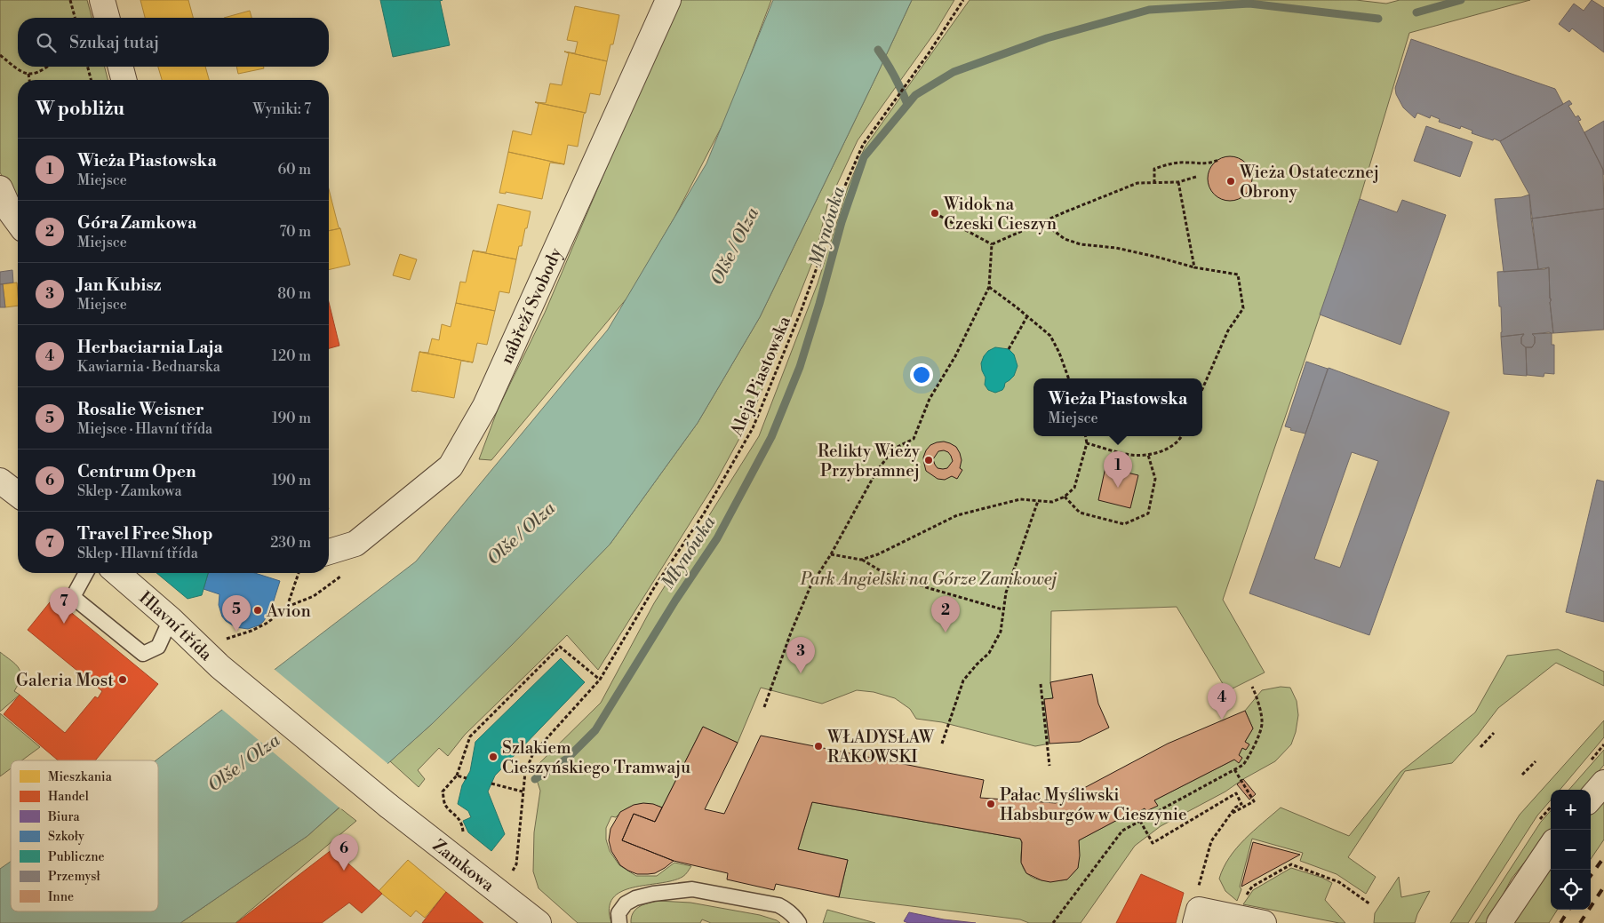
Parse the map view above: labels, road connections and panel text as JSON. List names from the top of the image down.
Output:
{
  "streets": {
    "street": ["nábřeží Svobody", "Hlavní třída", "Zamkowa"],
    "path": ["Aleja Piastowska"]
  },
  "crossings": [
    ["Aleja Piastowska", "Zamkowa"],
    ["Hlavní třída", "Zamkowa"]
  ],
  "water": ["Młynówka", "Olše / Olza"],
  "parks": ["Park Angielski na Górze Zamkowej"],
  "places": [
    "Wieża Ostatecznej Obrony",
    "Widok na Czeski Cieszyn",
    "Relikty Wieży Przybramnej",
    "Avion",
    "Galeria Most",
    "WŁADYSŁAW RAKOWSKI",
    "Szlakiem Cieszyńskiego Tramwaju",
    "Pałac Myśliwski Habsburgów w Cieszynie"
  ],
  "legend": [
    "Mieszkania",
    "Handel",
    "Biura",
    "Szkoły",
    "Publiczne",
    "Przemysł",
    "Inne"
  ],
  "page": {
    "search": "Szukaj tutaj",
    "heading": ["W pobliżu", "Wyniki: 7"],
    "list": [
      {
        "mark": "1",
        "name": "Wieża Piastowska",
        "note": "Miejsce",
        "value": "60 m"
      },
      {
        "mark": "2",
        "name": "Góra Zamkowa",
        "note": "Miejsce",
        "value": "70 m"
      },
      {
        "mark": "3",
        "name": "Jan Kubisz",
        "note": "Miejsce",
        "value": "80 m"
      },
      {
        "mark": "4",
        "name": "Herbaciarnia Laja",
        "note": "Kawiarnia · Bednarska",
        "value": "120 m"
      },
      {
        "mark": "5",
        "name": "Rosalie Weisner",
        "note": "Miejsce · Hlavní třída",
        "value": "190 m"
      },
      {
        "mark": "6",
        "name": "Centrum Open",
        "note": "Sklep · Zamkowa",
        "value": "190 m"
      },
      {
        "mark": "7",
        "name": "Travel Free Shop",
        "note": "Sklep · Hlavní třída",
        "value": "230 m"
      }
    ],
    "popup": ["Wieża Piastowska", "Miejsce"],
    "pins": [
      "1",
      "7",
      "5",
      "2",
      "3",
      "4",
      "6"
    ],
    "map_buttons": ["+", "−"]
  }
}
